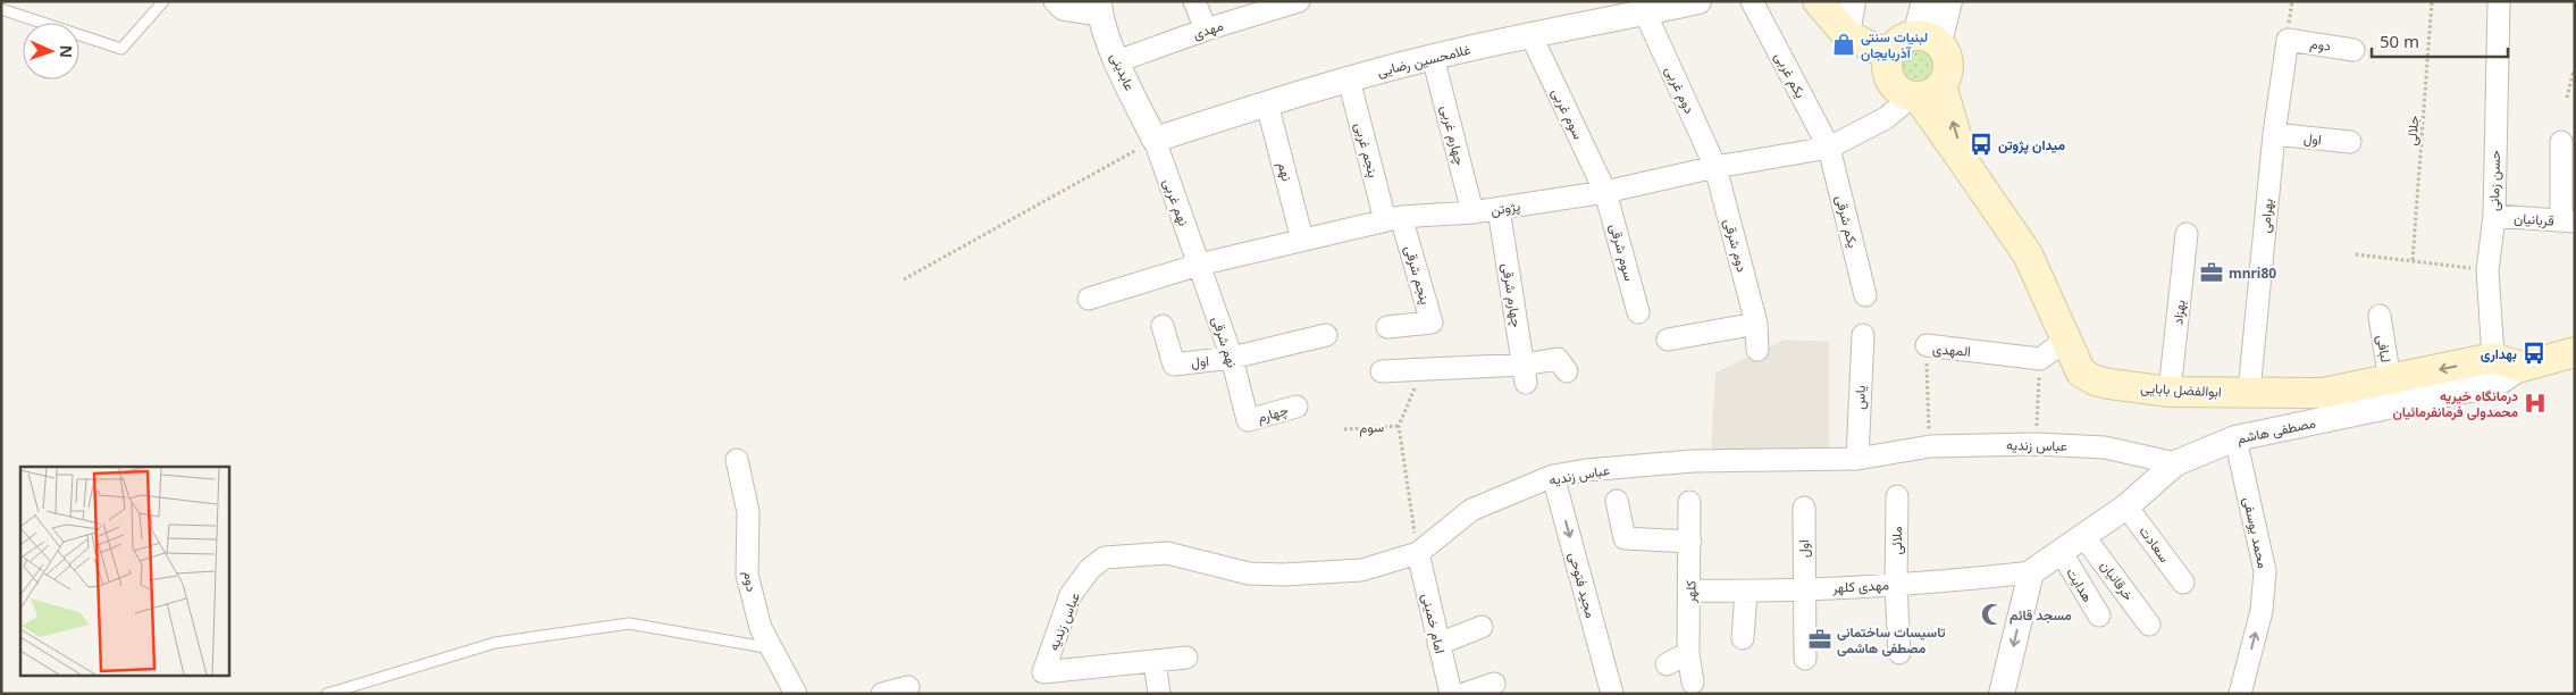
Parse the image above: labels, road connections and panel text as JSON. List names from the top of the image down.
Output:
{
  "streets": {
    "main road": ["ابوالفضل بابایی", "مصطفی هاشم"],
    "street": [
      "مهدی",
      "دوم",
      "غلامحسین رضایی",
      "عابدینی",
      "یکم غربی",
      "دوم غربی",
      "سوم غربی",
      "چهارم غربی",
      "اول",
      "پنجم غربی",
      "نهم",
      "حسن زمانی",
      "نهم غربی",
      "پژوتن",
      "بهرامی",
      "قربانیان",
      "یکم شرقی",
      "دوم شرقی",
      "سوم شرقی",
      "پنجم شرقی",
      "چهارم شرقی",
      "بهزاد",
      "نهم شرقی",
      "لبافی",
      "المهدی",
      "یاس",
      "چهارم",
      "عباس زندیه",
      "محمد یوسفی",
      "ملائی",
      "سعادت",
      "خرقانیان",
      "مجید فتوحی",
      "هدایت",
      "مهدی کلهر",
      "کلهر",
      "امام خمینی"
    ],
    "path": ["جلالی", "سوم"]
  },
  "crossings": [
    ["مهدی", "عابدینی"],
    ["دوم", "بهرامی"],
    ["غلامحسین رضایی", "عابدینی"],
    ["غلامحسین رضایی", "دوم غربی"],
    ["غلامحسین رضایی", "سوم غربی"],
    ["غلامحسین رضایی", "چهارم غربی"],
    ["غلامحسین رضایی", "پنجم غربی"],
    ["غلامحسین رضایی", "نهم"],
    ["غلامحسین رضایی", "نهم غربی"],
    ["عابدینی", "نهم غربی"],
    ["یکم غربی", "پژوتن"],
    ["یکم غربی", "یکم شرقی"],
    ["دوم غربی", "پژوتن"],
    ["دوم غربی", "دوم شرقی"],
    ["سوم غربی", "پژوتن"],
    ["سوم غربی", "سوم شرقی"],
    ["چهارم غربی", "پژوتن"],
    ["اول", "بهرامی"],
    ["اول", "نهم شرقی"],
    ["اول", "مهدی کلهر"],
    ["پنجم غربی", "پژوتن"],
    ["پنجم غربی", "پنجم شرقی"],
    ["نهم", "پژوتن"],
    ["حسن زمانی", "قربانیان"],
    ["حسن زمانی", "ابوالفضل بابایی"],
    ["نهم غربی", "پژوتن"],
    ["نهم غربی", "نهم شرقی"],
    ["پژوتن", "یکم شرقی"],
    ["پژوتن", "دوم شرقی"],
    ["پژوتن", "سوم شرقی"],
    ["پژوتن", "پنجم شرقی"],
    ["پژوتن", "چهارم شرقی"],
    ["پژوتن", "نهم شرقی"],
    ["پژوتن", "ابوالفضل بابایی"],
    ["بهرامی", "ابوالفضل بابایی"],
    ["بهزاد", "ابوالفضل بابایی"],
    ["نهم شرقی", "چهارم"],
    ["لبافی", "ابوالفضل بابایی"],
    ["المهدی", "عباس زندیه"],
    ["ابوالفضل بابایی", "مصطفی هاشم"],
    ["یاس", "عباس زندیه"],
    ["مصطفی هاشم", "عباس زندیه"],
    ["مصطفی هاشم", "محمد یوسفی"],
    ["مصطفی هاشم", "سعادت"],
    ["مصطفی هاشم", "خرقانیان"],
    ["مصطفی هاشم", "هدایت"],
    ["مصطفی هاشم", "مهدی کلهر"],
    ["عباس زندیه", "مجید فتوحی"],
    ["عباس زندیه", "امام خمینی"],
    ["ملائی", "مهدی کلهر"],
    ["مهدی کلهر", "کلهر"]
  ],
  "one_way": ["محمد یوسفی", "مجید فتوحی"],
  "places": {
    "shop": ["لبنیات سنتی آذربایجان"],
    "bus stop": ["میدان پژوتن", "بهداری"],
    "office": ["mnri80", "تاسیسات ساختمانی مصطفی هاشمی"],
    "hospital": ["درمانگاه خیریه محمدولی فرمانفرمائیان"],
    "mosque": ["مسجد قائم"]
  },
  "scale_bar": "50 m",
  "north": "right"
}
